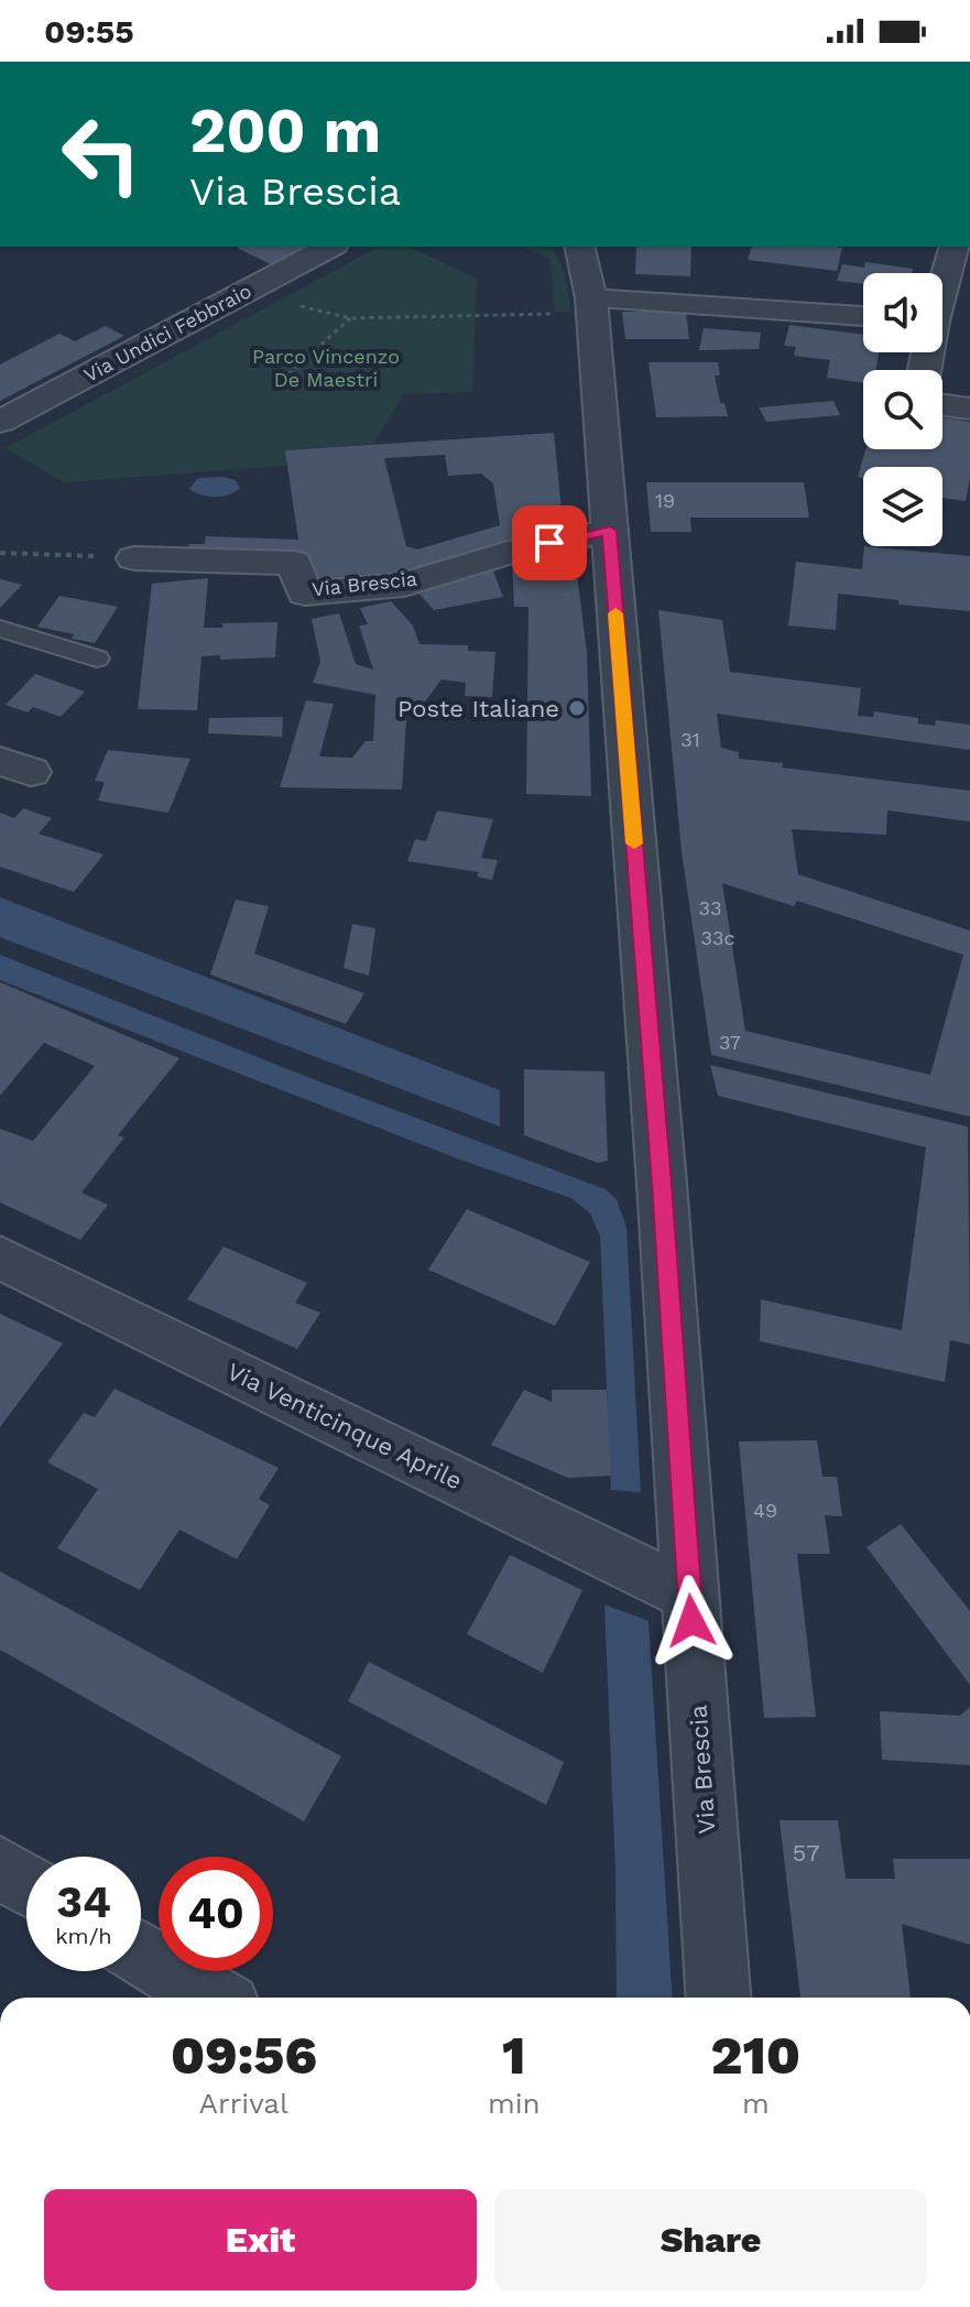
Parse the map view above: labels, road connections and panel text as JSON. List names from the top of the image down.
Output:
{
  "streets": {
    "street": ["Via Undici Febbraio", "Via Brescia", "Via Venticinque Aprile"]
  },
  "crossings": [
    ["Via Brescia", "Via Venticinque Aprile"]
  ],
  "parks": ["Parco Vincenzo De Maestri"],
  "places": ["Poste Italiane"],
  "house_numbers": [
    "19",
    "31",
    "33",
    "33c",
    "37",
    "49",
    "57"
  ],
  "page": {
    "status": "09:55",
    "turn": ["200 m", "Via Brescia"],
    "speed": "34 km/h",
    "limit": "40",
    "eta": [
      "09:56",
      "Arrival",
      "1",
      "min",
      "210",
      "m"
    ],
    "buttons": ["Exit", "Share"]
  }
}
